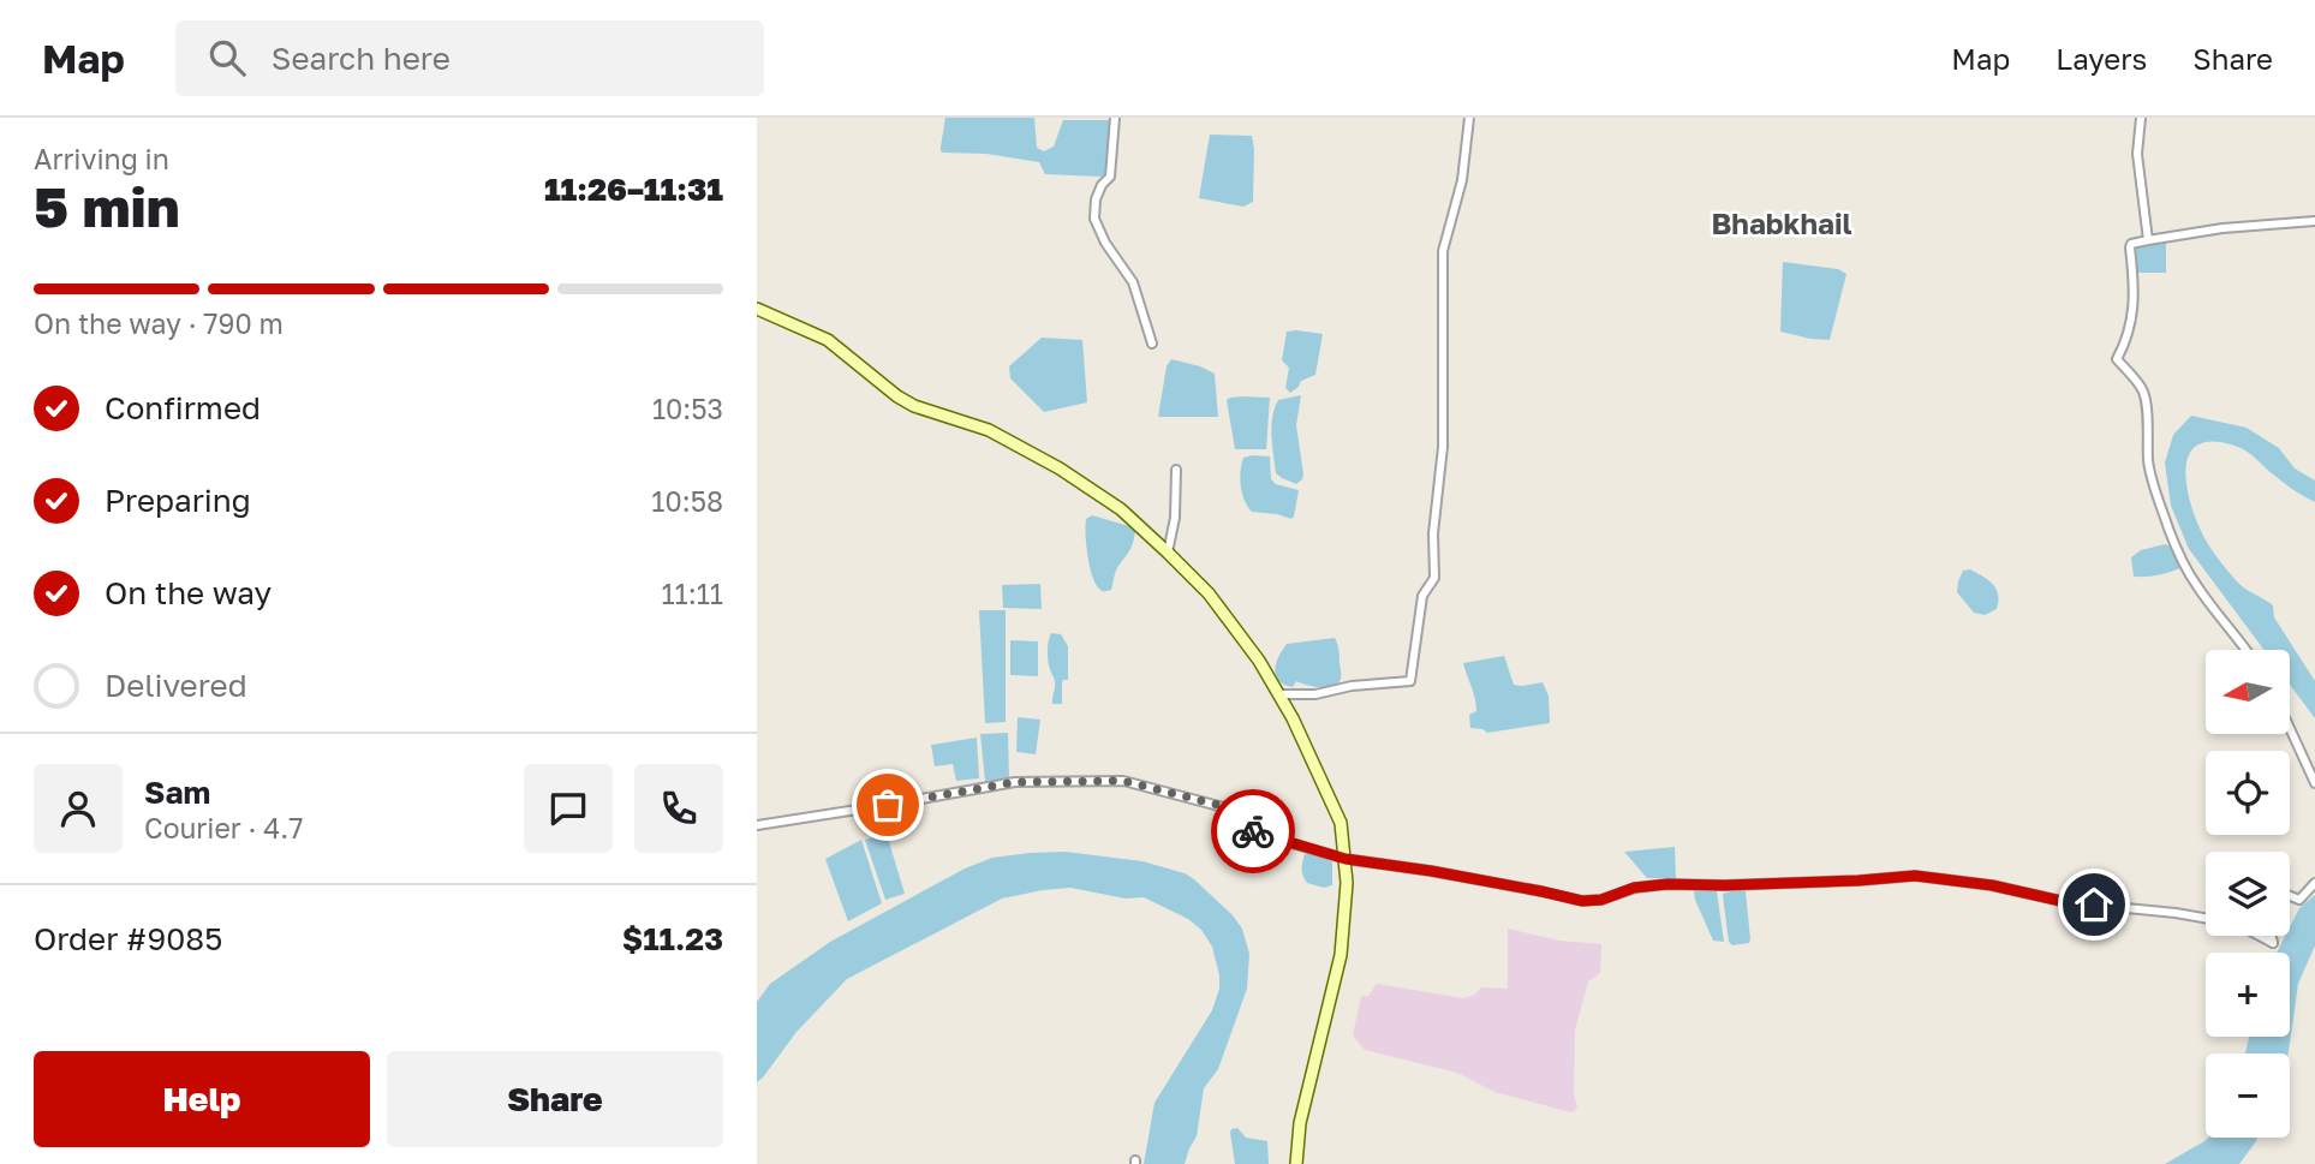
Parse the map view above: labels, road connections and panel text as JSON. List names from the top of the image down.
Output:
{
  "districts": ["Bhabkhail"],
  "north": "left",
  "page": {
    "header": "Map",
    "search": "Search here",
    "nav": ["Map", "Layers", "Share"],
    "heading": ["5 min", "Arriving in", "11:26–11:31"],
    "panel": [
      "Sam",
      "Courier · 4.7",
      "Order #9085",
      "$11.23"
    ],
    "bar": "On the way · 790 m",
    "list": [
      ["Confirmed", "10:53"],
      ["Preparing", "10:58"],
      ["On the way", "11:11"],
      "Delivered"
    ],
    "map_buttons": ["+", "−"],
    "buttons": ["Help", "Share"]
  }
}
